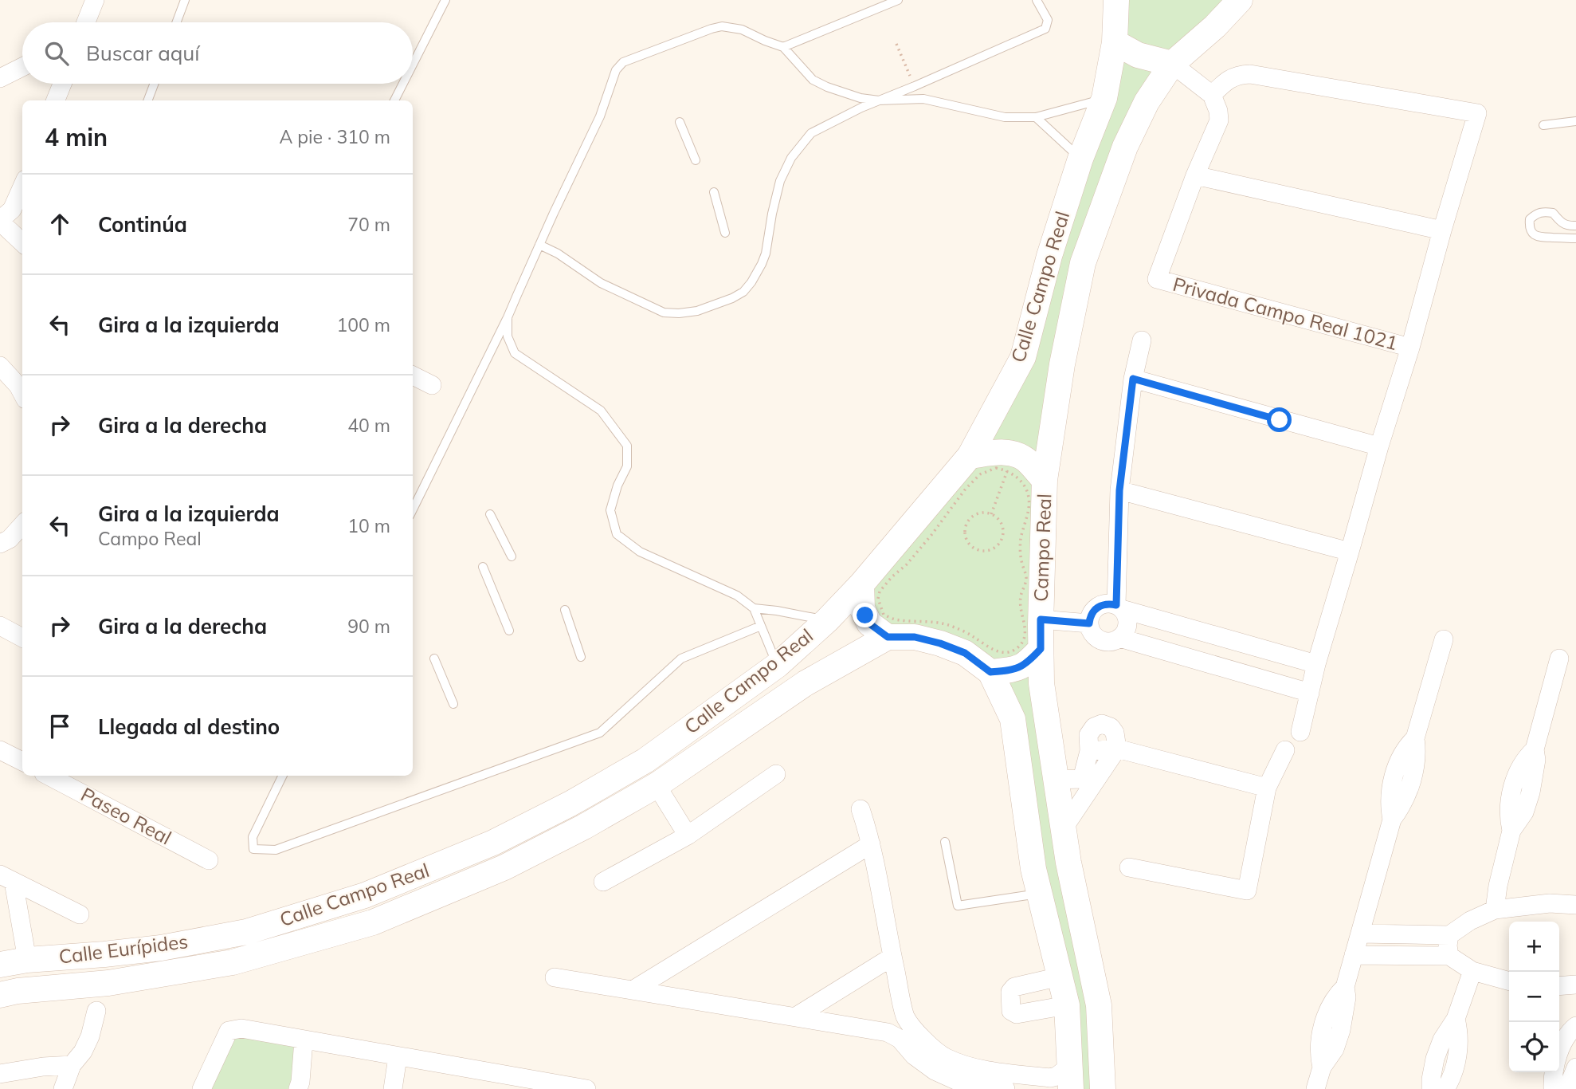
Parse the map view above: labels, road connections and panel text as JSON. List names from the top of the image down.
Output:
{
  "streets": {
    "street": [
      "Calle Campo Real",
      "Privada Campo Real 1021",
      "Campo Real",
      "Paseo Real",
      "Calle Eurípides"
    ]
  },
  "crossings": [
    ["Calle Campo Real", "Campo Real"],
    ["Calle Campo Real", "Calle Eurípides"]
  ],
  "page": {
    "search": "Buscar aquí",
    "heading": ["4 min", "A pie · 310 m"],
    "list": [
      ["Continúa", "70 m"],
      ["Gira a la izquierda", "100 m"],
      ["Gira a la derecha", "40 m"],
      ["Gira a la izquierda", "Campo Real", "10 m"],
      ["Gira a la derecha", "90 m"],
      "Llegada al destino"
    ],
    "map_buttons": ["+", "−"]
  }
}
